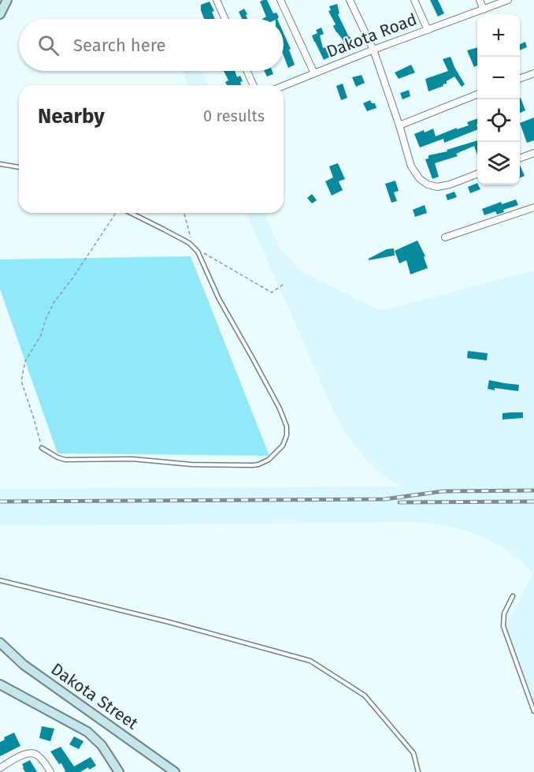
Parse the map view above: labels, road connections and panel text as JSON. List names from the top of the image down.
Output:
{
  "streets": {
    "street": ["Dakota Road", "Dakota Street"]
  },
  "page": {
    "map_buttons": ["+", "−"],
    "search": "Search here",
    "heading": ["Nearby", "0 results"]
  }
}
